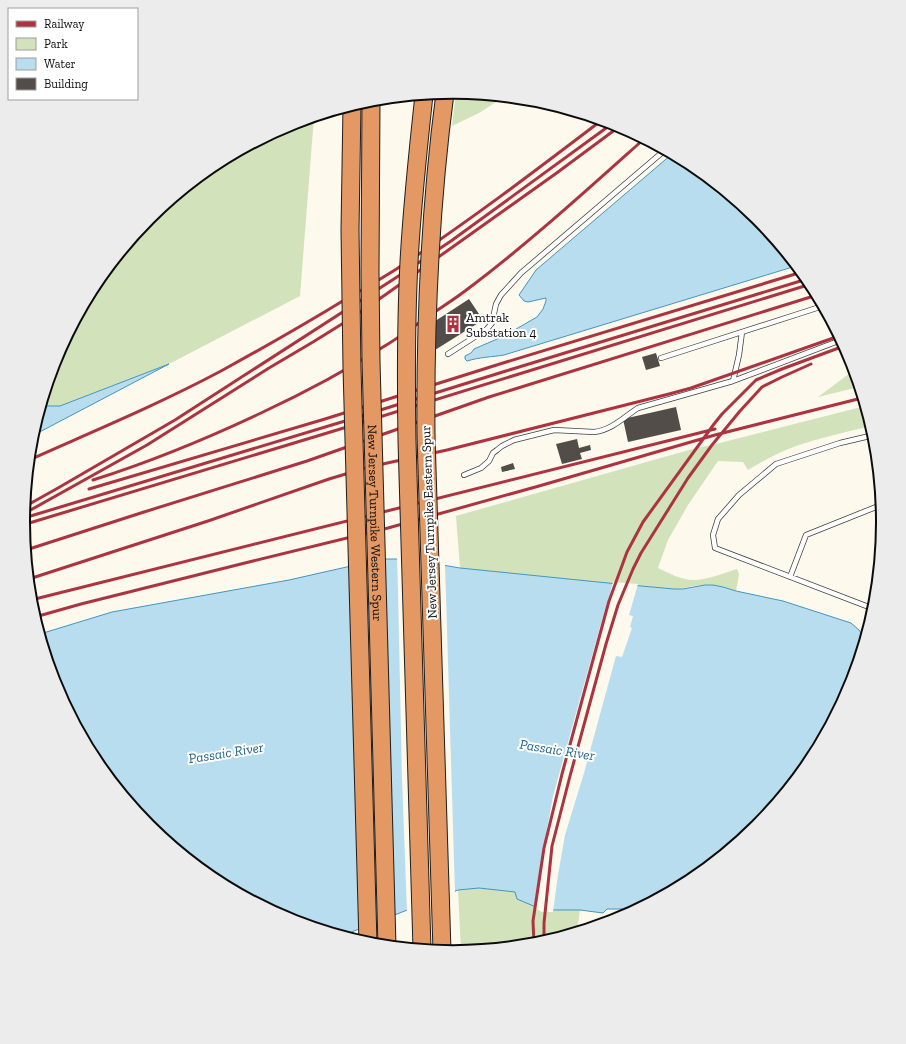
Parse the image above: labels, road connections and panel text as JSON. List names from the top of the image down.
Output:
{
  "streets": {
    "highway": ["New Jersey Turnpike Eastern Spur", "New Jersey Turnpike Western Spur"]
  },
  "water": ["Passaic River"],
  "places": {
    "building": ["Amtrak Substation 4"]
  },
  "legend": [
    "Railway",
    "Park",
    "Water",
    "Building"
  ]
}
